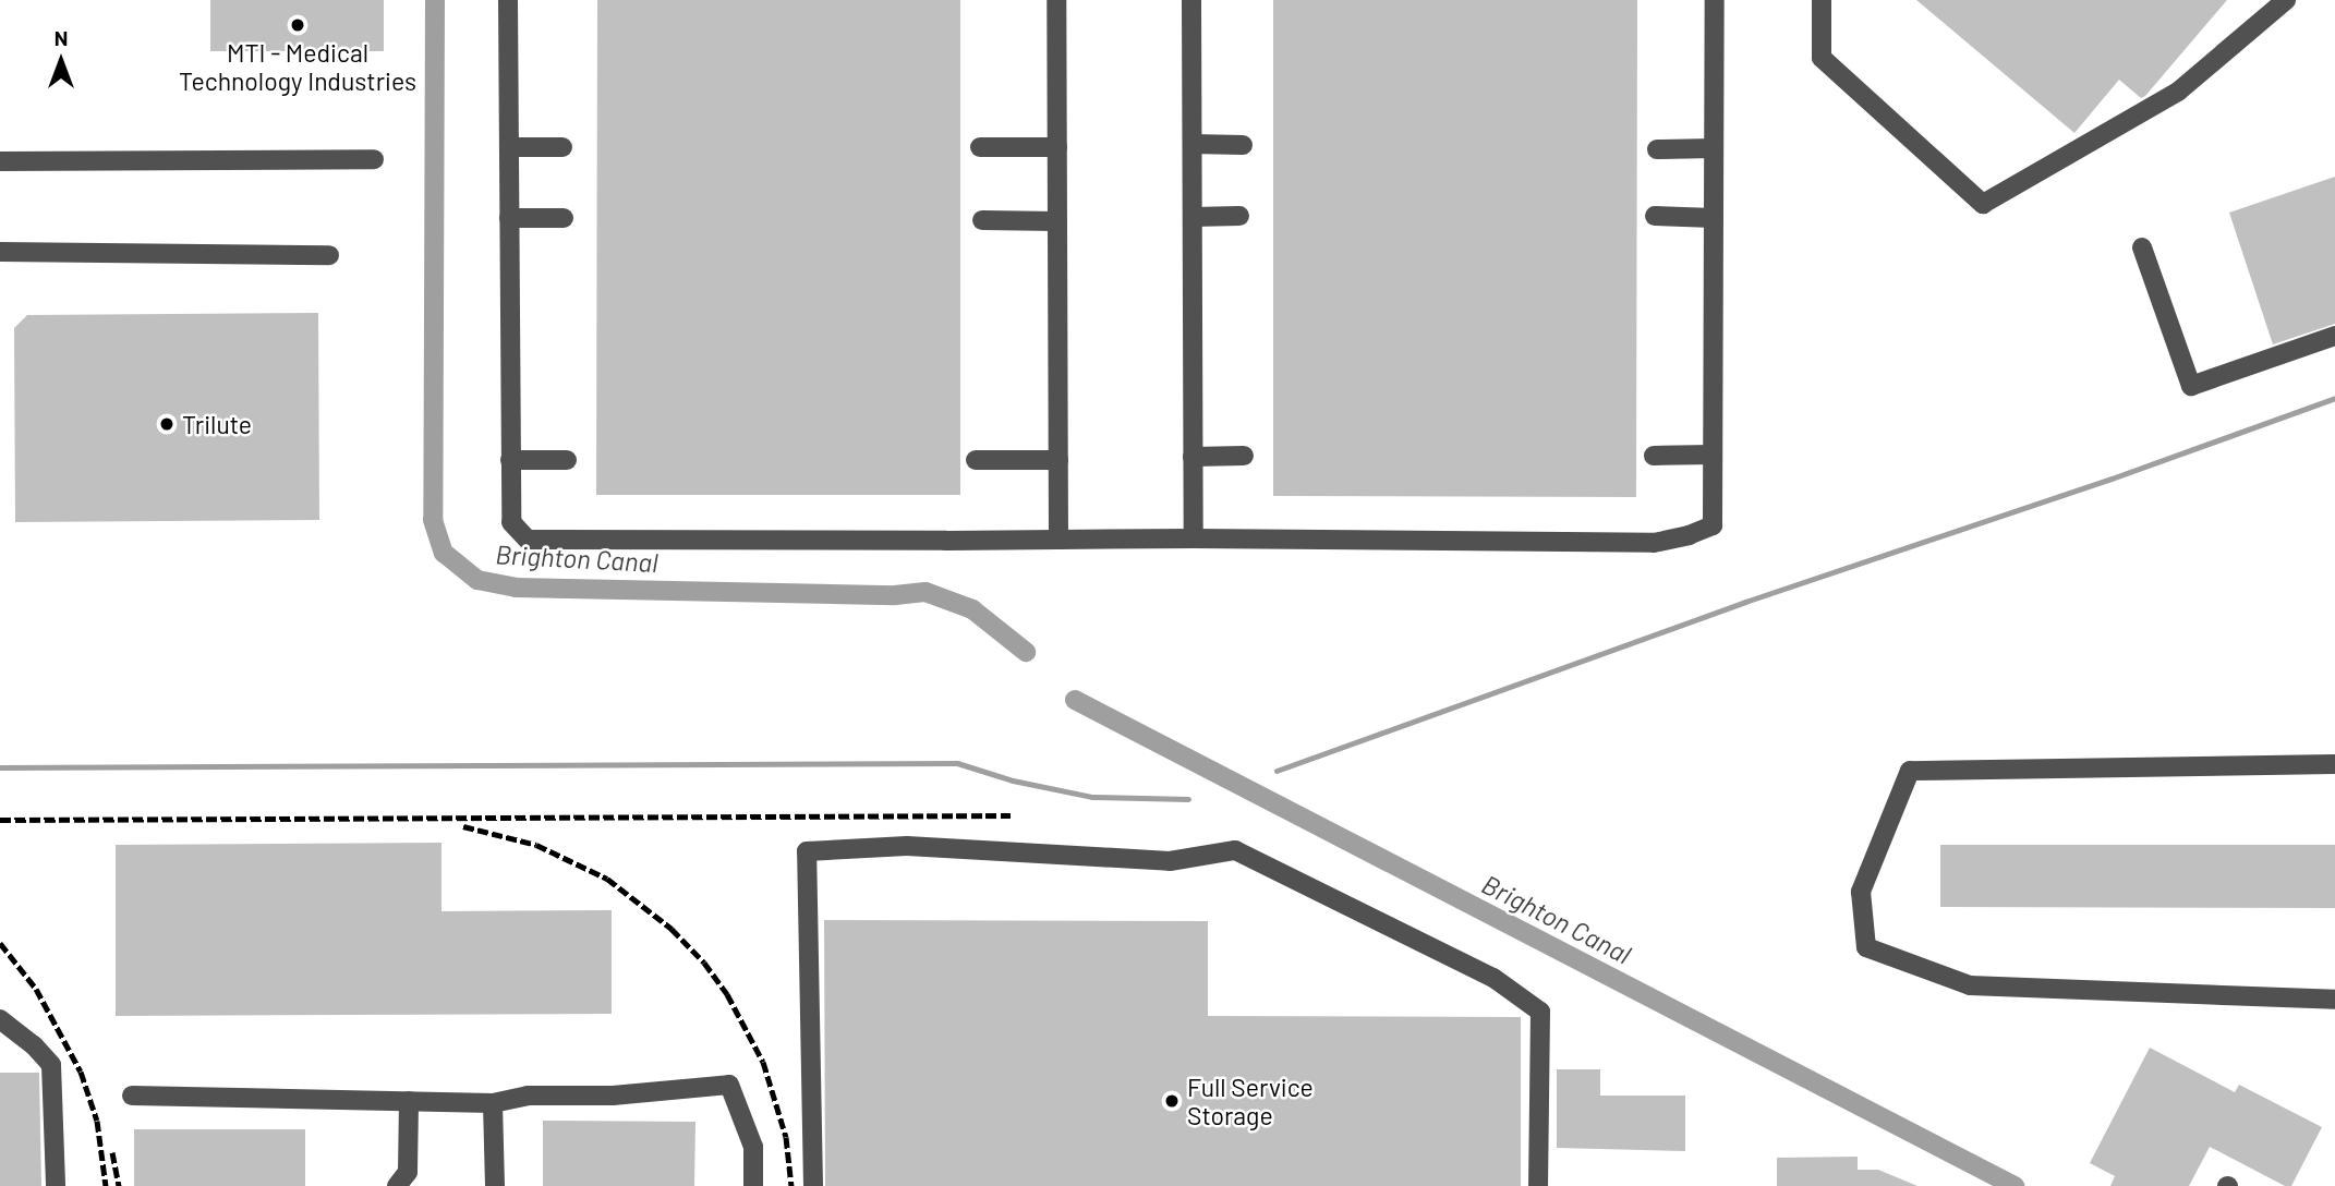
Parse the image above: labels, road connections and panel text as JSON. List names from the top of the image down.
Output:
{
  "water": ["Brighton Canal"],
  "places": ["MTI - Medical Technology Industries", "Trilute", "Full Service Storage"],
  "north": "top"
}
